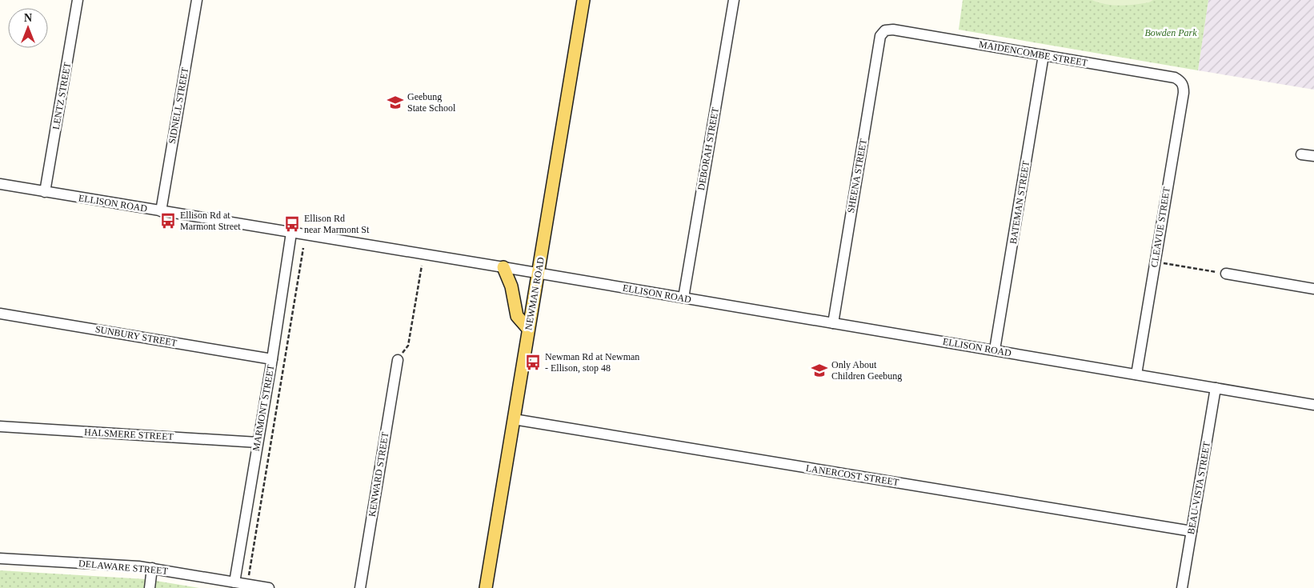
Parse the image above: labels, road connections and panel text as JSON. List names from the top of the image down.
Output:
{
  "streets": {
    "main road": ["NEWMAN ROAD"],
    "street": [
      "MAIDENCOMBE STREET",
      "LENTZ STREET",
      "SIDNELL STREET",
      "DEBORAH STREET",
      "SHEENA STREET",
      "BATEMAN STREET",
      "ELLISON ROAD",
      "CLEAVUE STREET",
      "SUNBURY STREET",
      "MARMONT STREET",
      "HALSMERE STREET",
      "KENWARD STREET",
      "LANERCOST STREET",
      "BEAU-VISTA STREET",
      "DELAWARE STREET"
    ]
  },
  "crossings": [
    ["MAIDENCOMBE STREET", "SHEENA STREET"],
    ["MAIDENCOMBE STREET", "BATEMAN STREET"],
    ["MAIDENCOMBE STREET", "CLEAVUE STREET"],
    ["LENTZ STREET", "ELLISON ROAD"],
    ["SIDNELL STREET", "ELLISON ROAD"],
    ["DEBORAH STREET", "ELLISON ROAD"],
    ["SHEENA STREET", "ELLISON ROAD"],
    ["BATEMAN STREET", "ELLISON ROAD"],
    ["ELLISON ROAD", "CLEAVUE STREET"],
    ["ELLISON ROAD", "NEWMAN ROAD"],
    ["ELLISON ROAD", "MARMONT STREET"],
    ["ELLISON ROAD", "BEAU-VISTA STREET"],
    ["NEWMAN ROAD", "LANERCOST STREET"],
    ["SUNBURY STREET", "MARMONT STREET"],
    ["MARMONT STREET", "HALSMERE STREET"],
    ["MARMONT STREET", "DELAWARE STREET"],
    ["LANERCOST STREET", "BEAU-VISTA STREET"]
  ],
  "parks": ["Bowden Park"],
  "places": {
    "school or university": ["Geebung State School", "Only About Children Geebung"],
    "bus stop": ["Ellison Rd at Marmont Street", "Ellison Rd near Marmont St", "Newman Rd at Newman - Ellison, stop 48"]
  },
  "north": "top"
}
